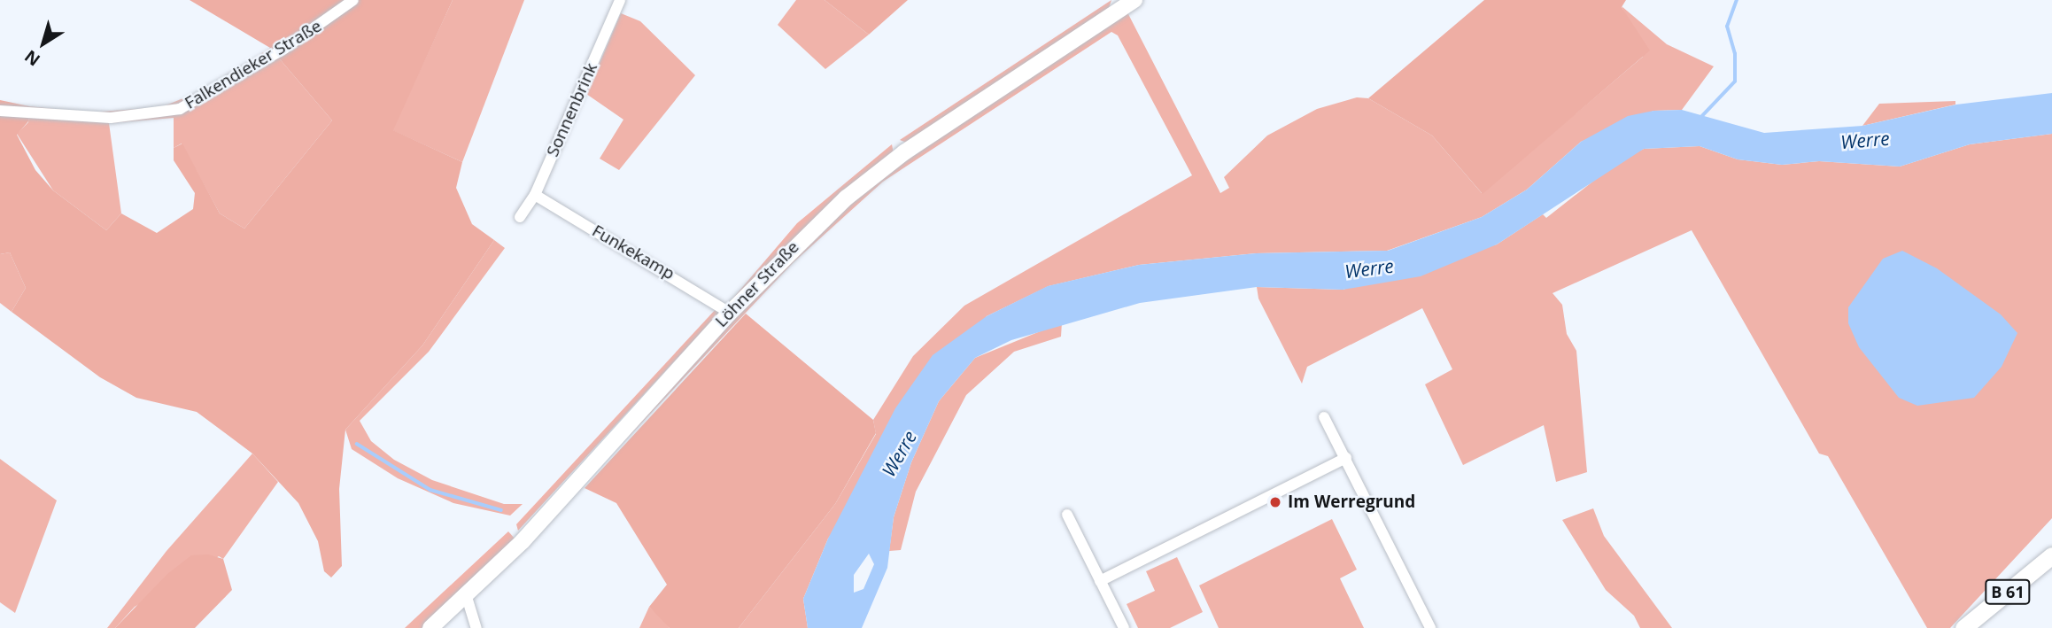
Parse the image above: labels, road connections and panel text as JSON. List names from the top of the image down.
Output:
{
  "streets": {
    "main road": ["Löhner Straße", "B 61"],
    "street": ["Falkendieker Straße", "Sonnenbrink", "Funkekamp"]
  },
  "crossings": [
    ["Sonnenbrink", "Funkekamp"],
    ["Funkekamp", "Löhner Straße"]
  ],
  "water": ["Werre"],
  "places": ["Im Werregrund"],
  "north": "bottom left"
}
